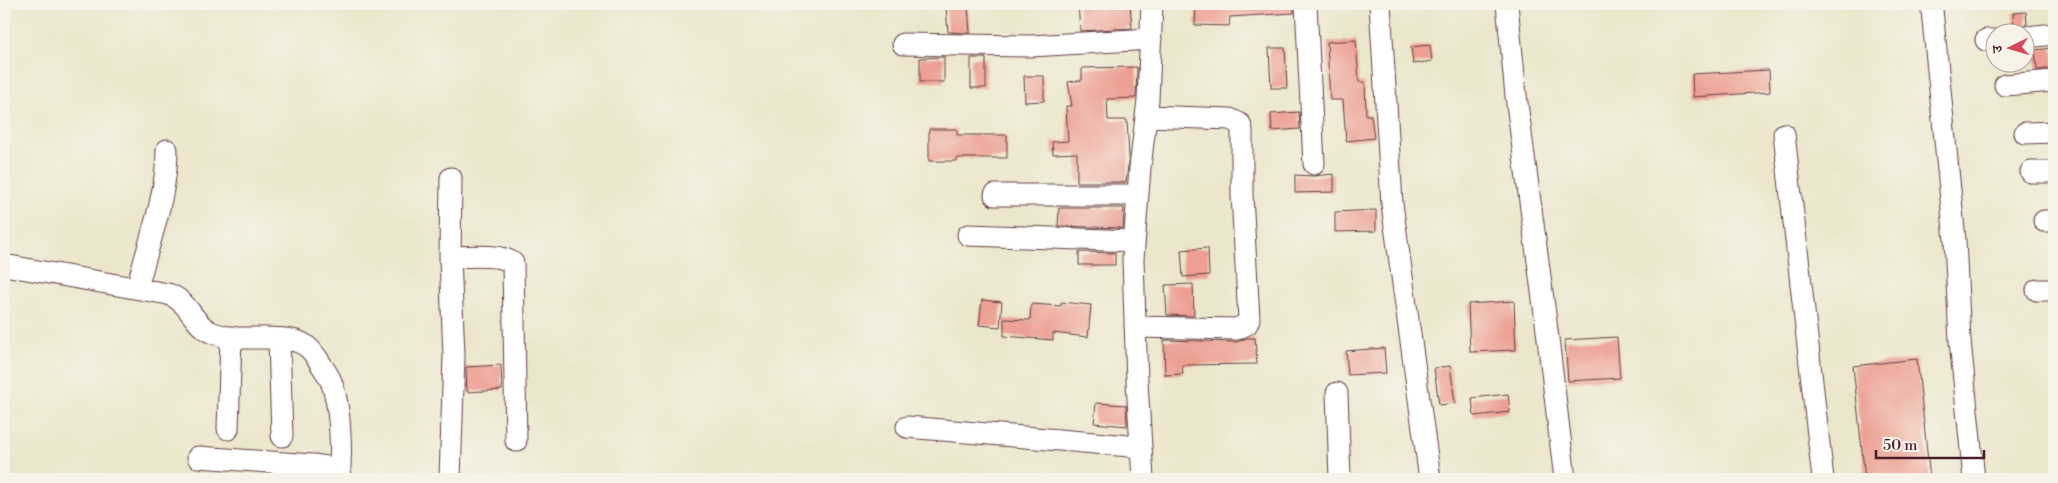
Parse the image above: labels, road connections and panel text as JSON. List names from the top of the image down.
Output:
{
  "scale_bar": "50 m",
  "north": "left"
}
